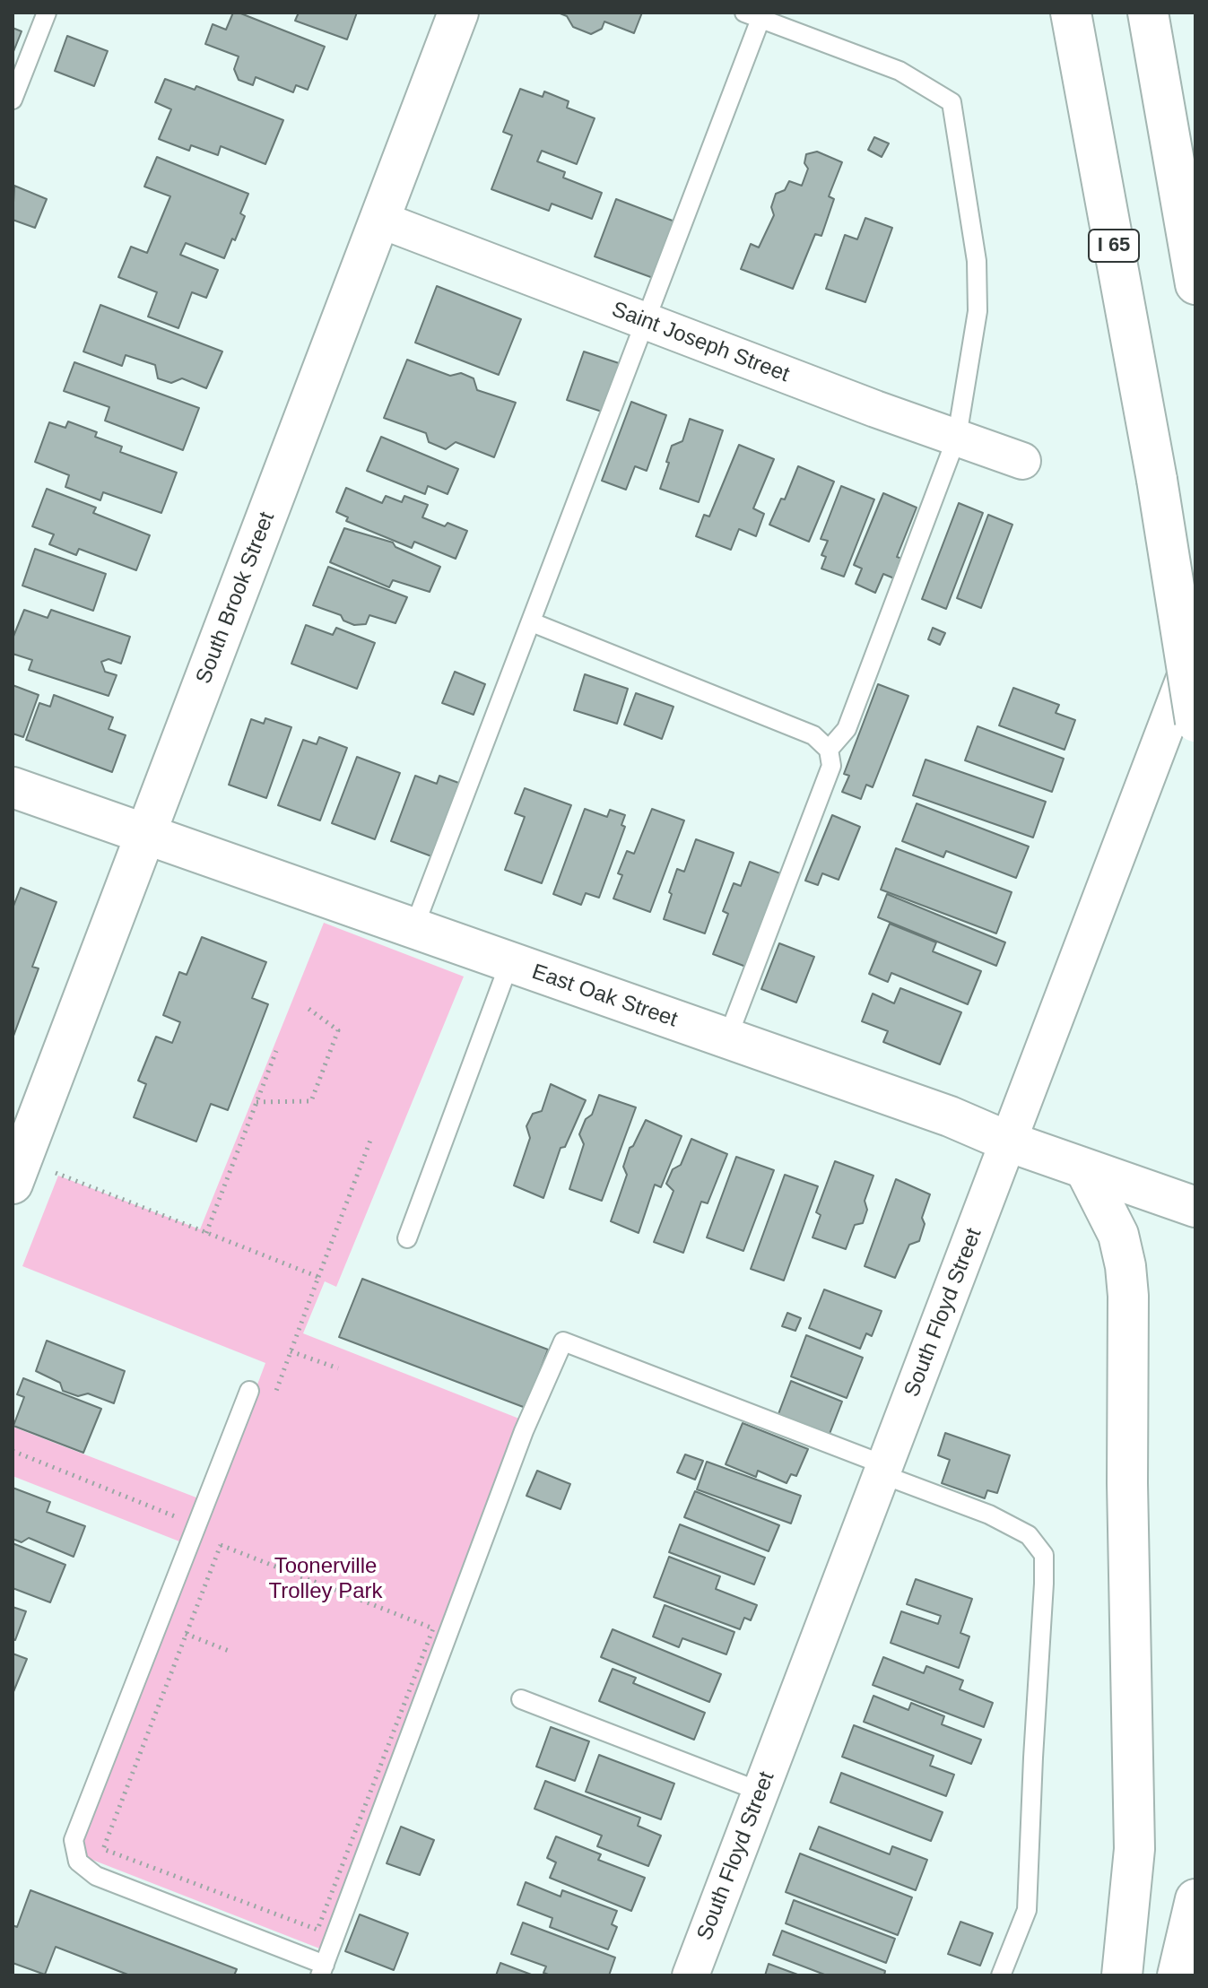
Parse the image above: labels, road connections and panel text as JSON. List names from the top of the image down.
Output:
{
  "streets": {
    "main road": ["I 65", "South Brook Street", "East Oak Street"],
    "street": ["Saint Joseph Street", "South Floyd Street"]
  },
  "crossings": [
    ["Saint Joseph Street", "South Brook Street"],
    ["South Brook Street", "East Oak Street"],
    ["East Oak Street", "South Floyd Street"]
  ],
  "parks": ["Toonerville Trolley Park"]
}
